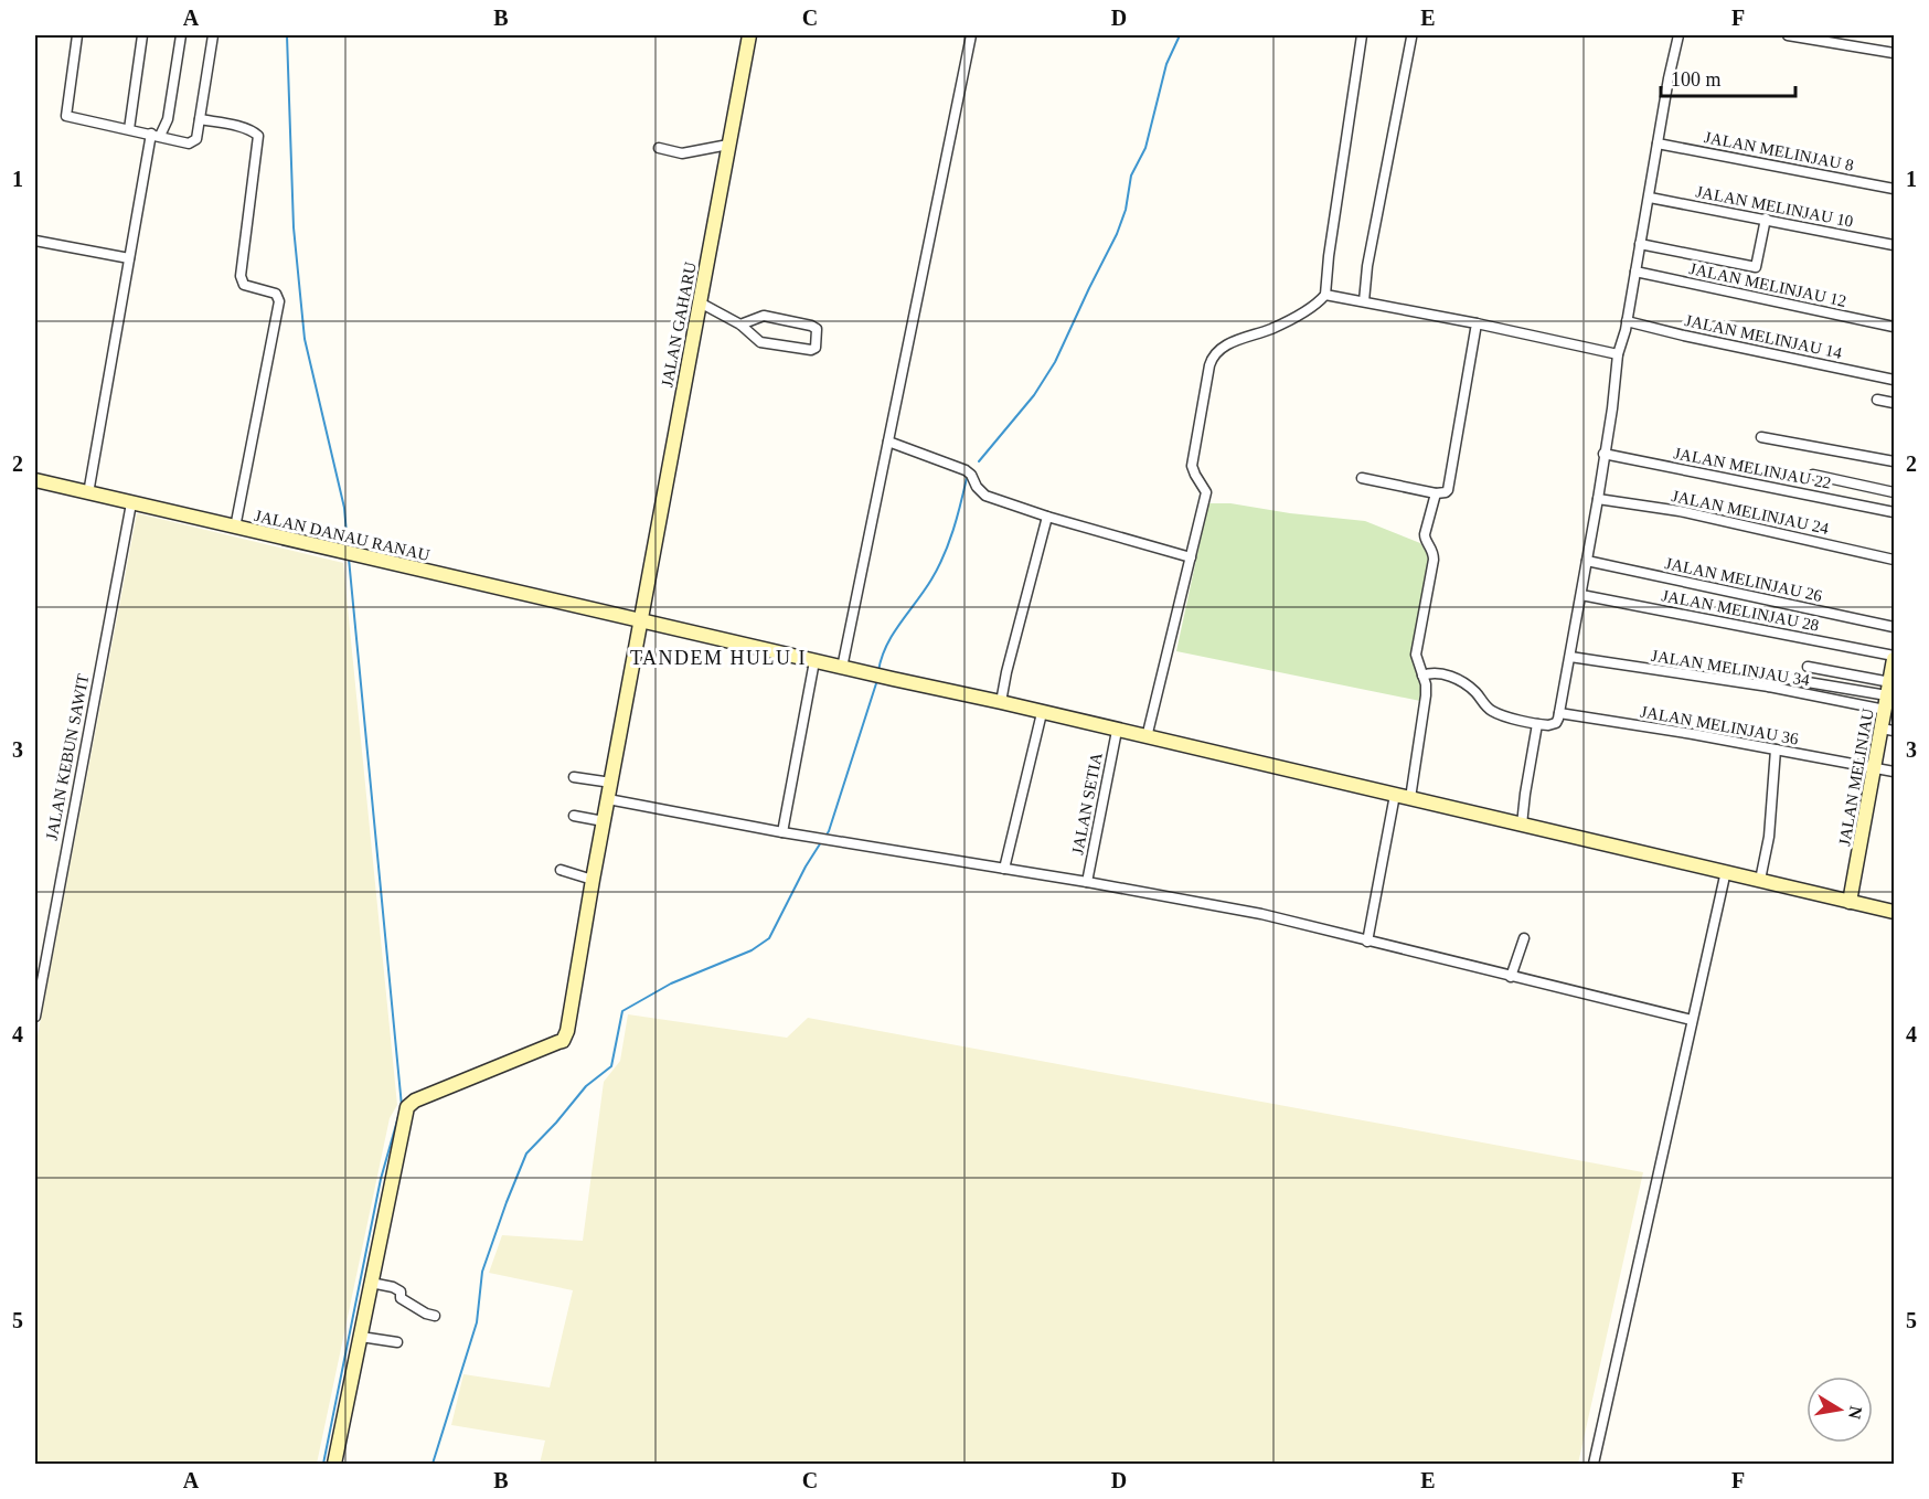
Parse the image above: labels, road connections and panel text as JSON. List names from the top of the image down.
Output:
{
  "streets": {
    "street": [
      "JALAN MELINJAU 8",
      "JALAN MELINJAU 10",
      "JALAN MELINJAU 12",
      "JALAN GAHARU",
      "JALAN MELINJAU 14",
      "JALAN MELINJAU 22",
      "JALAN MELINJAU 24",
      "JALAN DANAU RANAU",
      "JALAN MELINJAU 26",
      "JALAN MELINJAU 28",
      "JALAN MELINJAU 34",
      "JALAN MELINJAU 36",
      "JALAN KEBUN SAWIT",
      "JALAN MELINJAU",
      "JALAN SETIA"
    ]
  },
  "crossings": [
    ["JALAN GAHARU", "JALAN DANAU RANAU"],
    ["JALAN DANAU RANAU", "JALAN KEBUN SAWIT"],
    ["JALAN DANAU RANAU", "JALAN MELINJAU"],
    ["JALAN DANAU RANAU", "JALAN SETIA"],
    ["JALAN MELINJAU 28", "JALAN MELINJAU"],
    ["JALAN MELINJAU 34", "JALAN MELINJAU"],
    ["JALAN MELINJAU 36", "JALAN MELINJAU"]
  ],
  "districts": ["TANDEM HULU I"],
  "scale_bar": "100 m",
  "north": "right",
  "grid": {
    "columns": [
      "A",
      "B",
      "C",
      "D",
      "E",
      "F"
    ],
    "rows": [
      "1",
      "2",
      "3",
      "4",
      "5"
    ]
  }
}
